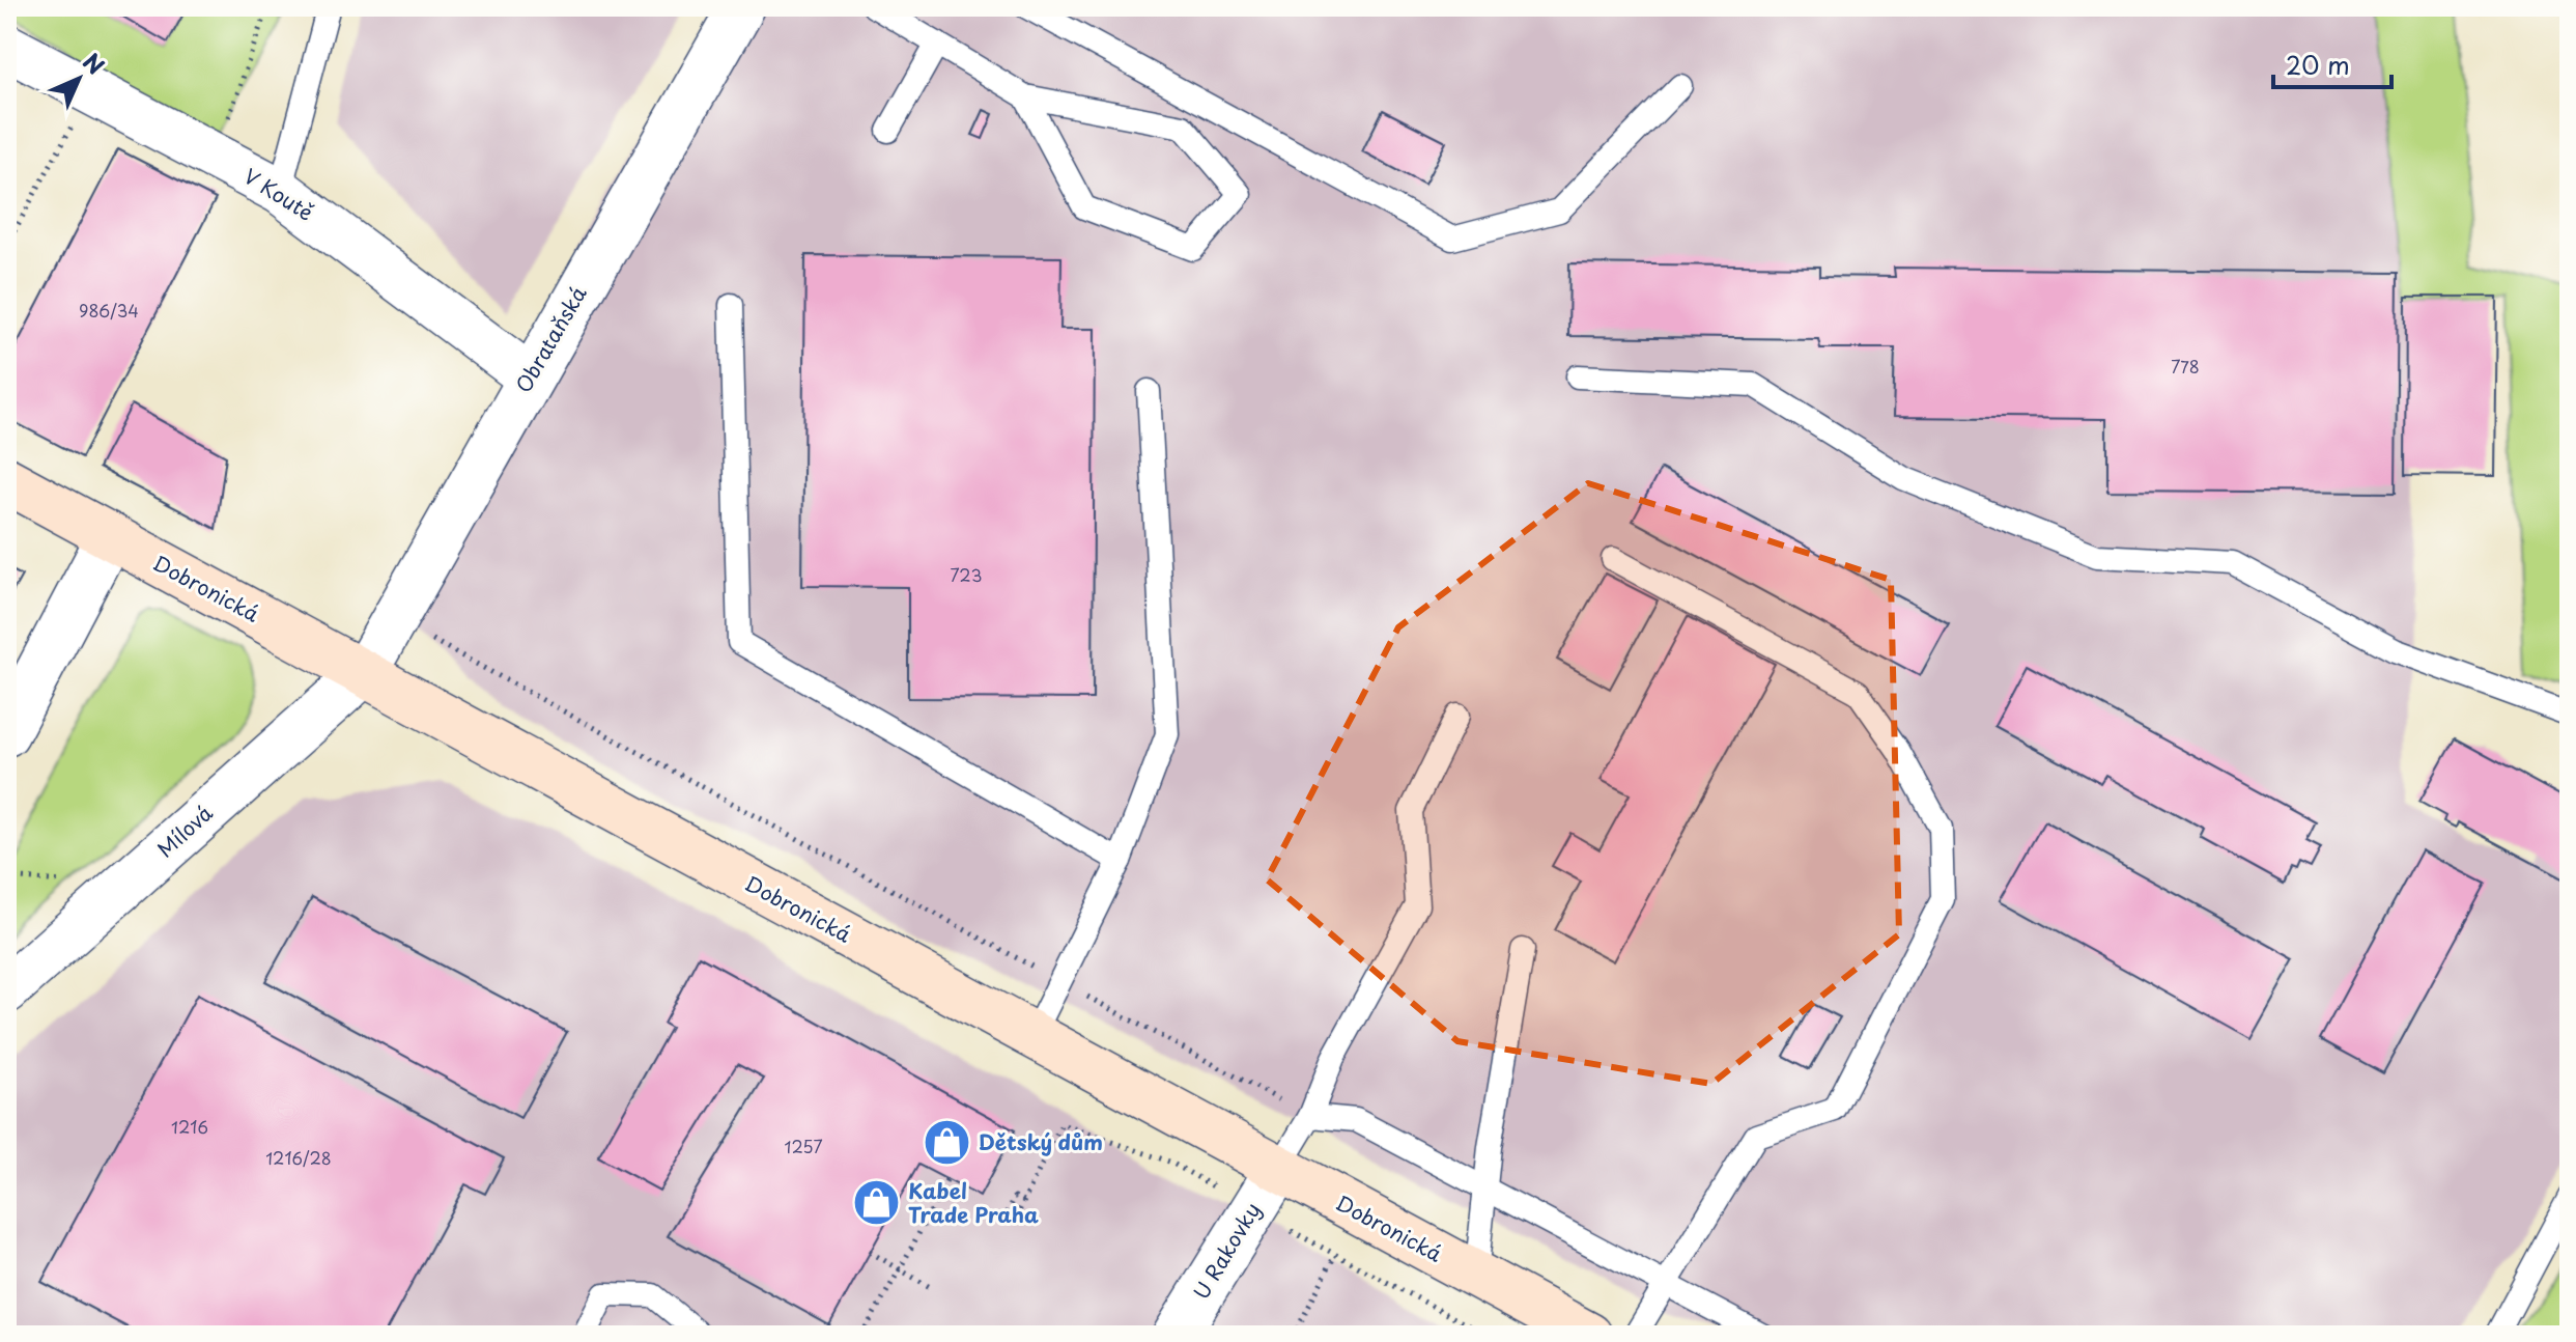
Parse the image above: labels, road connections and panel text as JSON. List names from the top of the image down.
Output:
{
  "streets": {
    "street": [
      "V Koutě",
      "Obrataňská",
      "Dobronická",
      "Mílová",
      "U Rakovky"
    ]
  },
  "crossings": [
    ["V Koutě", "Obrataňská"],
    ["Obrataňská", "Dobronická"],
    ["Obrataňská", "Mílová"],
    ["Dobronická", "Mílová"],
    ["Dobronická", "U Rakovky"]
  ],
  "places": {
    "shop": ["Dětský dům", "Kabel Trade Praha"]
  },
  "house_numbers": [
    "986/34",
    "778",
    "723",
    "1216",
    "1257",
    "1216/28"
  ],
  "scale_bar": "20 m",
  "north": "top right"
}
